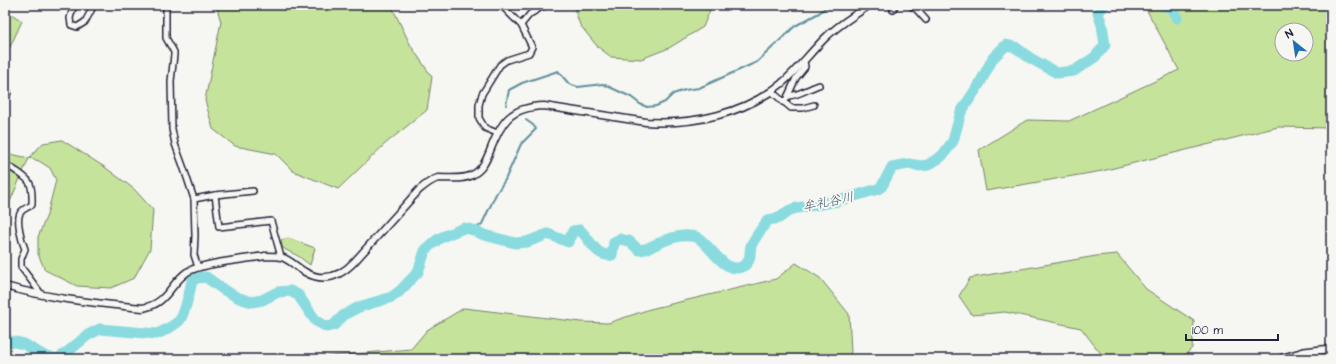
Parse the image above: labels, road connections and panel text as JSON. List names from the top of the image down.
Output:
{
  "water": ["牟礼谷川"],
  "scale_bar": "100 m",
  "north": "top left"
}
